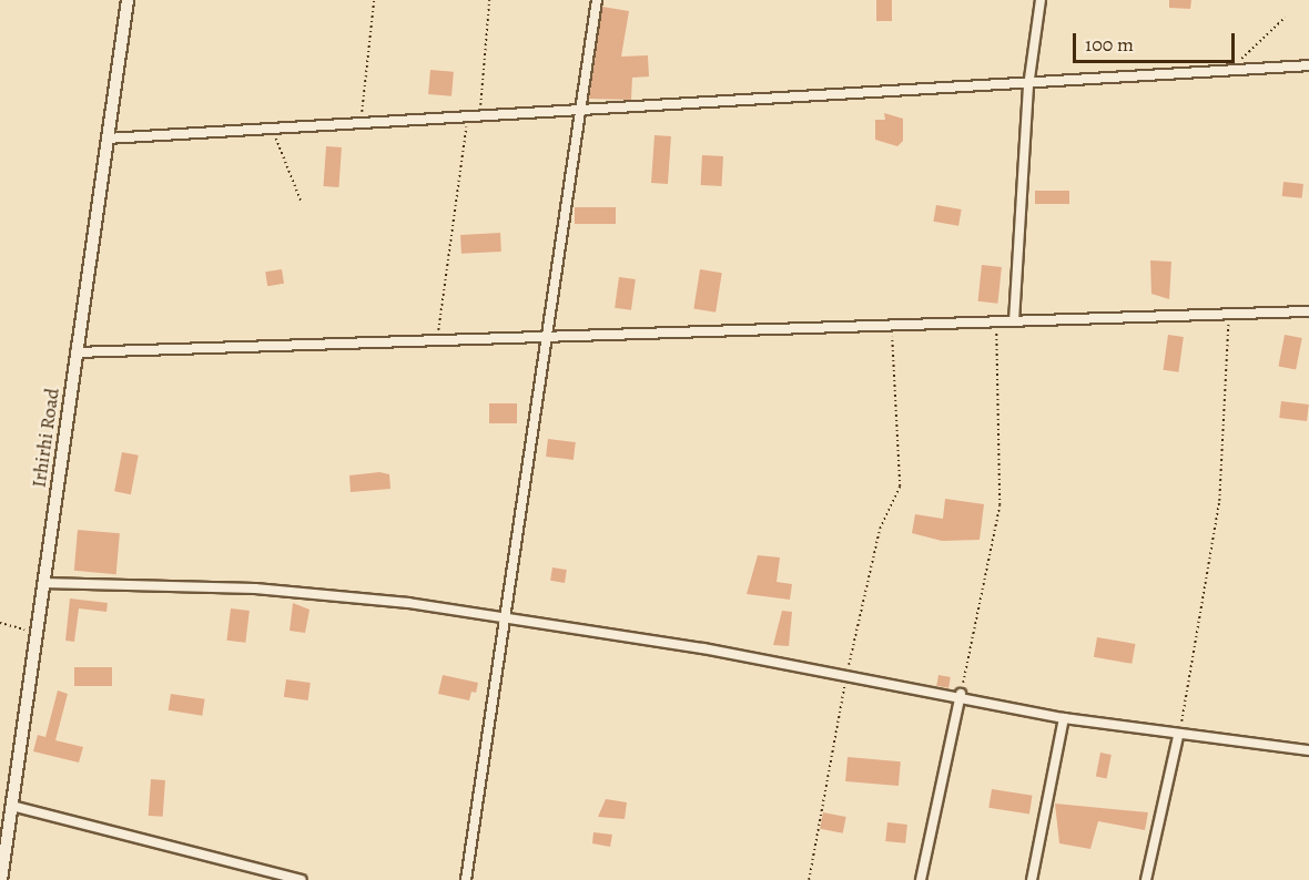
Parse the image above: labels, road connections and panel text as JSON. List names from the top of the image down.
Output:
{
  "streets": {
    "street": ["Irhirhi Road"]
  },
  "scale_bar": "100 m"
}
